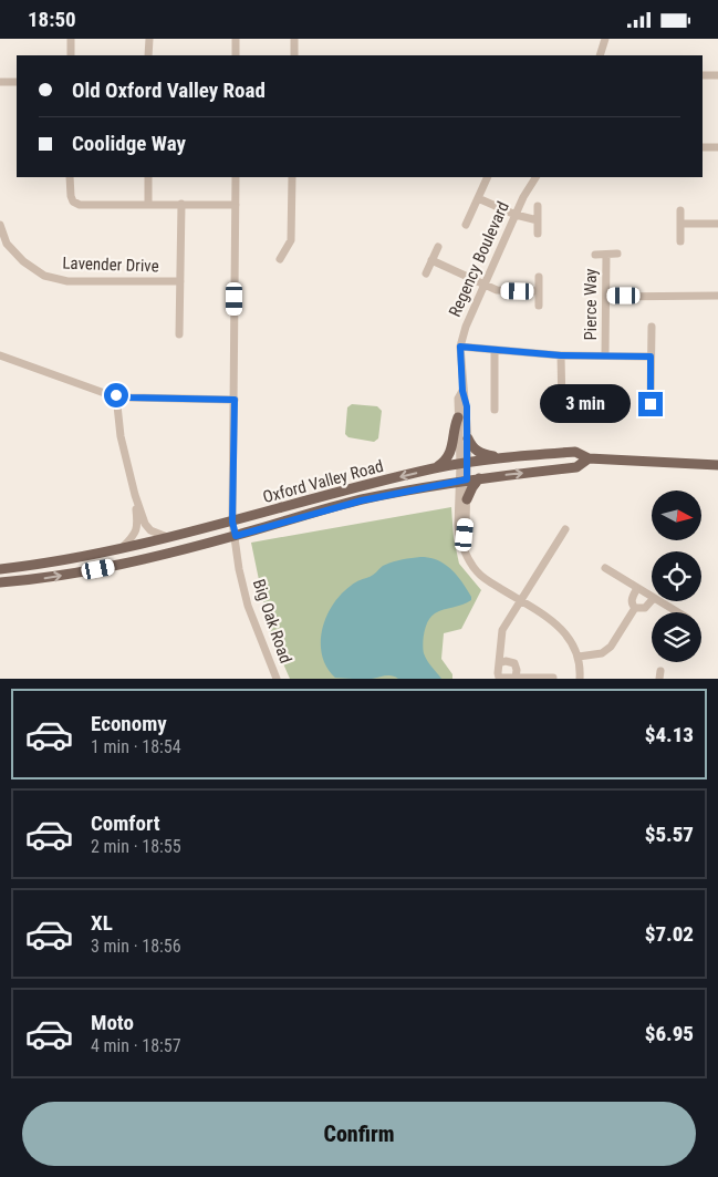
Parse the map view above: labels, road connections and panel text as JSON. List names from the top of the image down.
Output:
{
  "streets": {
    "main road": ["Oxford Valley Road"],
    "street": [
      "Regency Boulevard",
      "Lavender Drive",
      "Pierce Way",
      "Big Oak Road"
    ]
  },
  "crossings": [
    ["Regency Boulevard", "Oxford Valley Road"],
    ["Oxford Valley Road", "Big Oak Road"]
  ],
  "north": "right",
  "page": {
    "status": "18:50",
    "banner": ["Old Oxford Valley Road", "Coolidge Way"],
    "bubble": "3 min",
    "list": [
      {
        "name": "Economy",
        "note": "1 min · 18:54",
        "value": "$4.13"
      },
      {
        "name": "Comfort",
        "note": "2 min · 18:55",
        "value": "$5.57"
      },
      {
        "name": "XL",
        "note": "3 min · 18:56",
        "value": "$7.02"
      },
      {
        "name": "Moto",
        "note": "4 min · 18:57",
        "value": "$6.95"
      }
    ],
    "buttons": "Confirm"
  }
}
